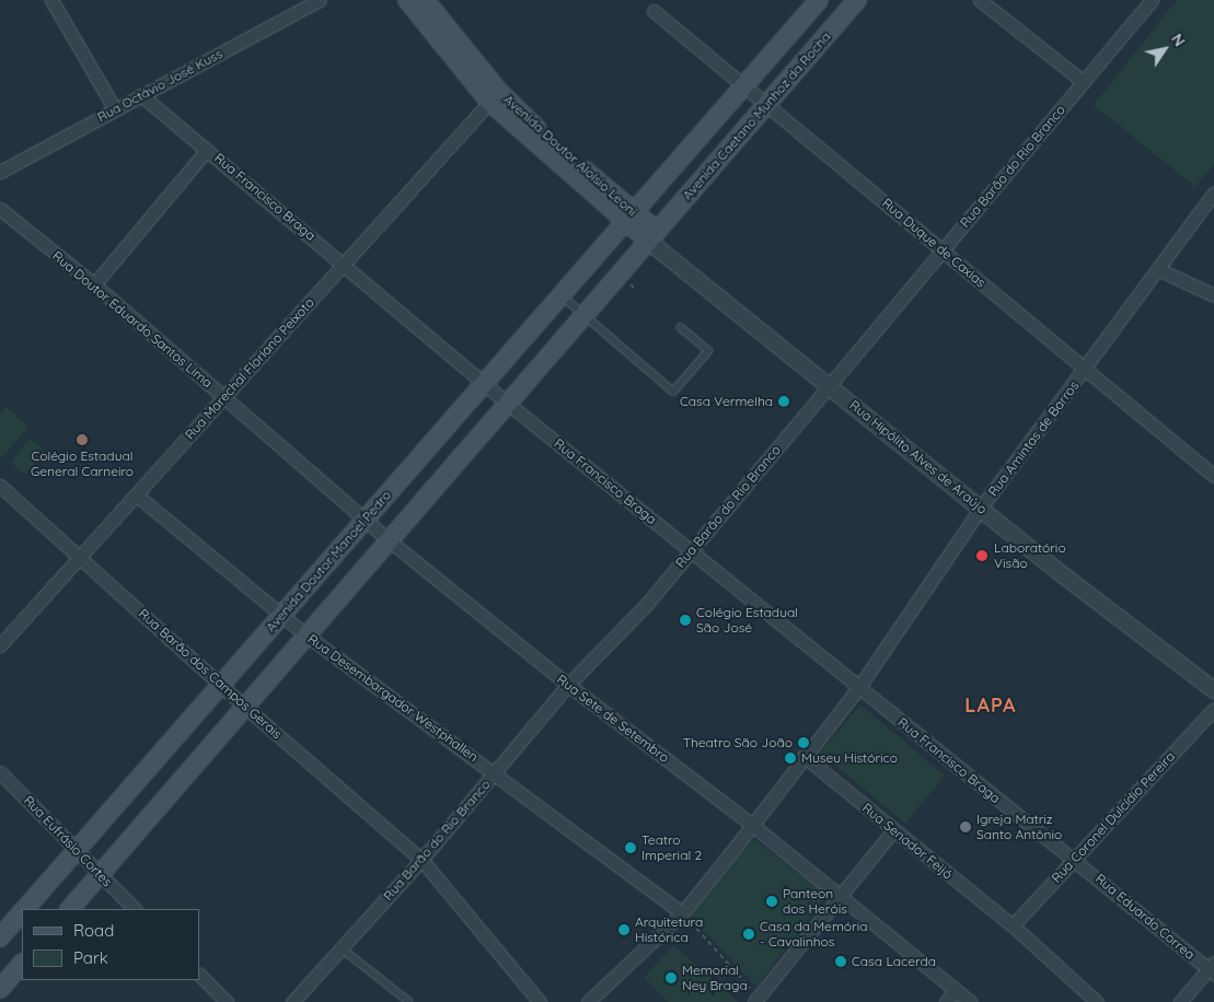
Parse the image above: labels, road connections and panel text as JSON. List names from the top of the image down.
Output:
{
  "streets": {
    "main road": ["Avenida Caetano Munhoz da Rocha", "Avenida Doutor Aloísio Leoni", "Avenida Doutor Manoel Pedro"],
    "street": [
      "Rua Octávio José Kuss",
      "Rua Barão do Rio Branco",
      "Rua Francisco Braga",
      "Rua Duque de Caxias",
      "Rua Doutor Eduardo Santos Lima",
      "Rua Marechal Floriano Peixoto",
      "Rua Amintas de Barros",
      "Rua Hipólito Alves de Araújo",
      "Rua Barão dos Campos Gerais",
      "Rua Desembargador Westphallen",
      "Rua Sete de Setembro",
      "Rua Coronel Dulcídio Pereira",
      "Rua Eufrásio Cortes",
      "Rua Senador Feijó",
      "Rua Eduardo Correa"
    ]
  },
  "crossings": [
    ["Rua Octávio José Kuss", "Rua Francisco Braga"],
    ["Avenida Caetano Munhoz da Rocha", "Avenida Doutor Aloísio Leoni"],
    ["Avenida Caetano Munhoz da Rocha", "Rua Duque de Caxias"],
    ["Avenida Caetano Munhoz da Rocha", "Rua Hipólito Alves de Araújo"],
    ["Avenida Doutor Aloísio Leoni", "Rua Marechal Floriano Peixoto"],
    ["Avenida Doutor Aloísio Leoni", "Rua Hipólito Alves de Araújo"],
    ["Avenida Doutor Aloísio Leoni", "Avenida Doutor Manoel Pedro"],
    ["Rua Barão do Rio Branco", "Rua Francisco Braga"],
    ["Rua Barão do Rio Branco", "Rua Duque de Caxias"],
    ["Rua Barão do Rio Branco", "Rua Hipólito Alves de Araújo"],
    ["Rua Barão do Rio Branco", "Rua Barão dos Campos Gerais"],
    ["Rua Barão do Rio Branco", "Rua Desembargador Westphallen"],
    ["Rua Barão do Rio Branco", "Rua Sete de Setembro"],
    ["Rua Francisco Braga", "Rua Marechal Floriano Peixoto"],
    ["Rua Francisco Braga", "Rua Amintas de Barros"],
    ["Rua Francisco Braga", "Avenida Doutor Manoel Pedro"],
    ["Rua Francisco Braga", "Rua Coronel Dulcídio Pereira"],
    ["Rua Francisco Braga", "Rua Eduardo Correa"],
    ["Rua Duque de Caxias", "Rua Amintas de Barros"],
    ["Rua Doutor Eduardo Santos Lima", "Rua Marechal Floriano Peixoto"],
    ["Rua Doutor Eduardo Santos Lima", "Avenida Doutor Manoel Pedro"],
    ["Rua Doutor Eduardo Santos Lima", "Rua Sete de Setembro"],
    ["Rua Marechal Floriano Peixoto", "Rua Barão dos Campos Gerais"],
    ["Rua Marechal Floriano Peixoto", "Rua Desembargador Westphallen"],
    ["Rua Amintas de Barros", "Rua Hipólito Alves de Araújo"],
    ["Rua Amintas de Barros", "Rua Desembargador Westphallen"],
    ["Rua Amintas de Barros", "Rua Sete de Setembro"],
    ["Rua Amintas de Barros", "Rua Senador Feijó"],
    ["Avenida Doutor Manoel Pedro", "Rua Barão dos Campos Gerais"],
    ["Avenida Doutor Manoel Pedro", "Rua Desembargador Westphallen"],
    ["Avenida Doutor Manoel Pedro", "Rua Eufrásio Cortes"],
    ["Rua Coronel Dulcídio Pereira", "Rua Senador Feijó"],
    ["Rua Coronel Dulcídio Pereira", "Rua Eduardo Correa"]
  ],
  "districts": ["LAPA"],
  "places": [
    "Casa Vermelha",
    "Colégio Estadual General Carneiro",
    "Laboratório Visão",
    "Colégio Estadual São José",
    "Theatro São João",
    "Museu Histórico",
    "Igreja Matriz Santo Antônio",
    "Teatro Imperial 2",
    "Panteon dos Heróis",
    "Arquitetura Histórica",
    "Casa da Memória - Cavalinhos",
    "Casa Lacerda",
    "Memorial Ney Braga"
  ],
  "legend": ["Road", "Park"],
  "north": "top right"
}
